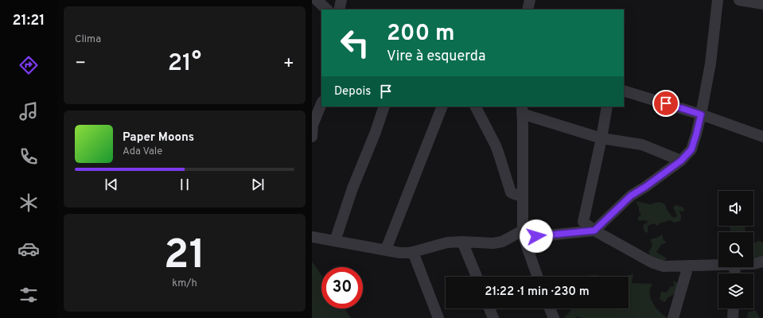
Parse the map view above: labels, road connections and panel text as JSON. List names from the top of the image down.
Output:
{
  "page": {
    "tabs": "21:21",
    "tile": [
      "Clima",
      ["21", "km/h"]
    ],
    "turn": ["200 m", "Vire à esquerda"],
    "heat": ["−", "21°", "+"],
    "then": "Depois",
    "song": ["Paper Moons", "Ada Vale"],
    "limit": "30",
    "trip": "21:22 · 1 min · 230 m"
  }
}
